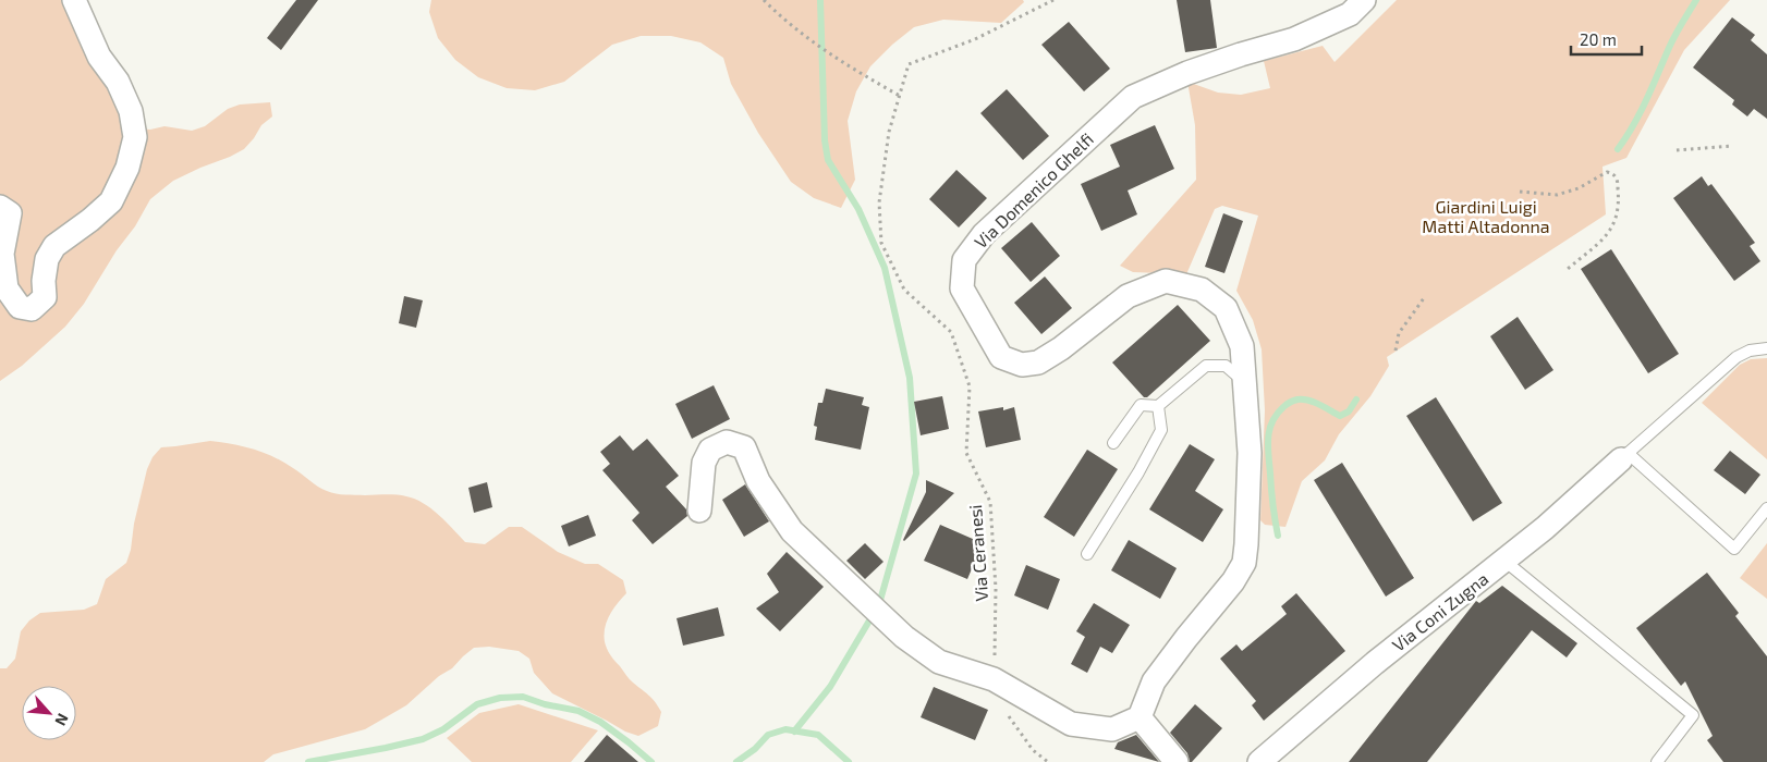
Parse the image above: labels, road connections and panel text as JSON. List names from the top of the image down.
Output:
{
  "streets": {
    "street": ["Via Domenico Ghelfi", "Via Coni Zugna"],
    "path": ["Via Ceranesi"]
  },
  "parks": ["Giardini Luigi Matti Altadonna"],
  "scale_bar": "20 m",
  "north": "bottom right"
}
